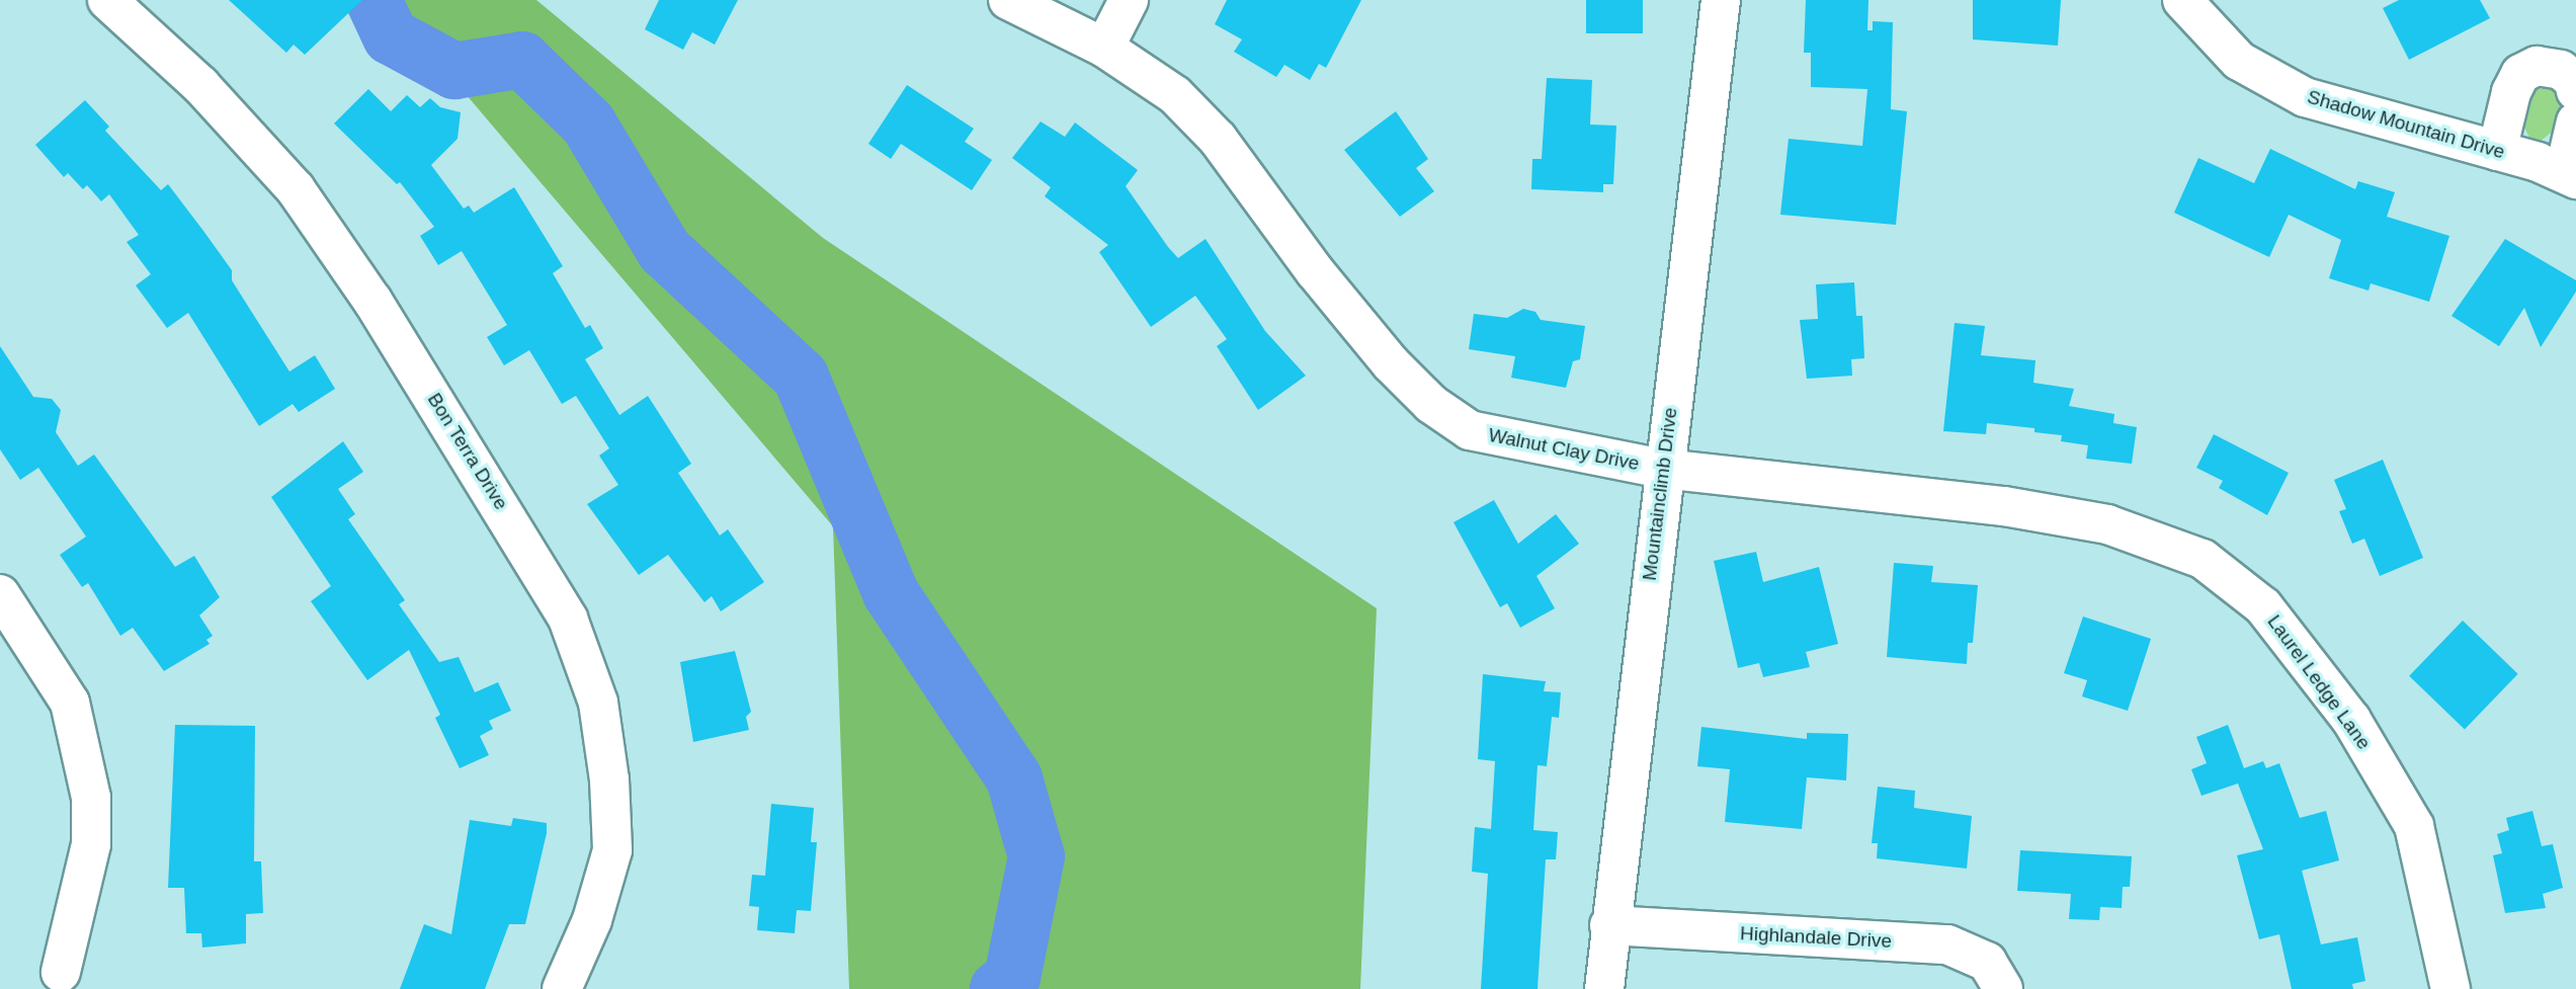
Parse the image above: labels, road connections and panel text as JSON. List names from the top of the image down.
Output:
{
  "streets": {
    "street": [
      "Shadow Mountain Drive",
      "Walnut Clay Drive",
      "Bon Terra Drive",
      "Mountainclimb Drive",
      "Laurel Ledge Lane",
      "Highlandale Drive"
    ]
  },
  "crossings": [
    ["Walnut Clay Drive", "Mountainclimb Drive"],
    ["Walnut Clay Drive", "Laurel Ledge Lane"],
    ["Mountainclimb Drive", "Highlandale Drive"]
  ]
}
